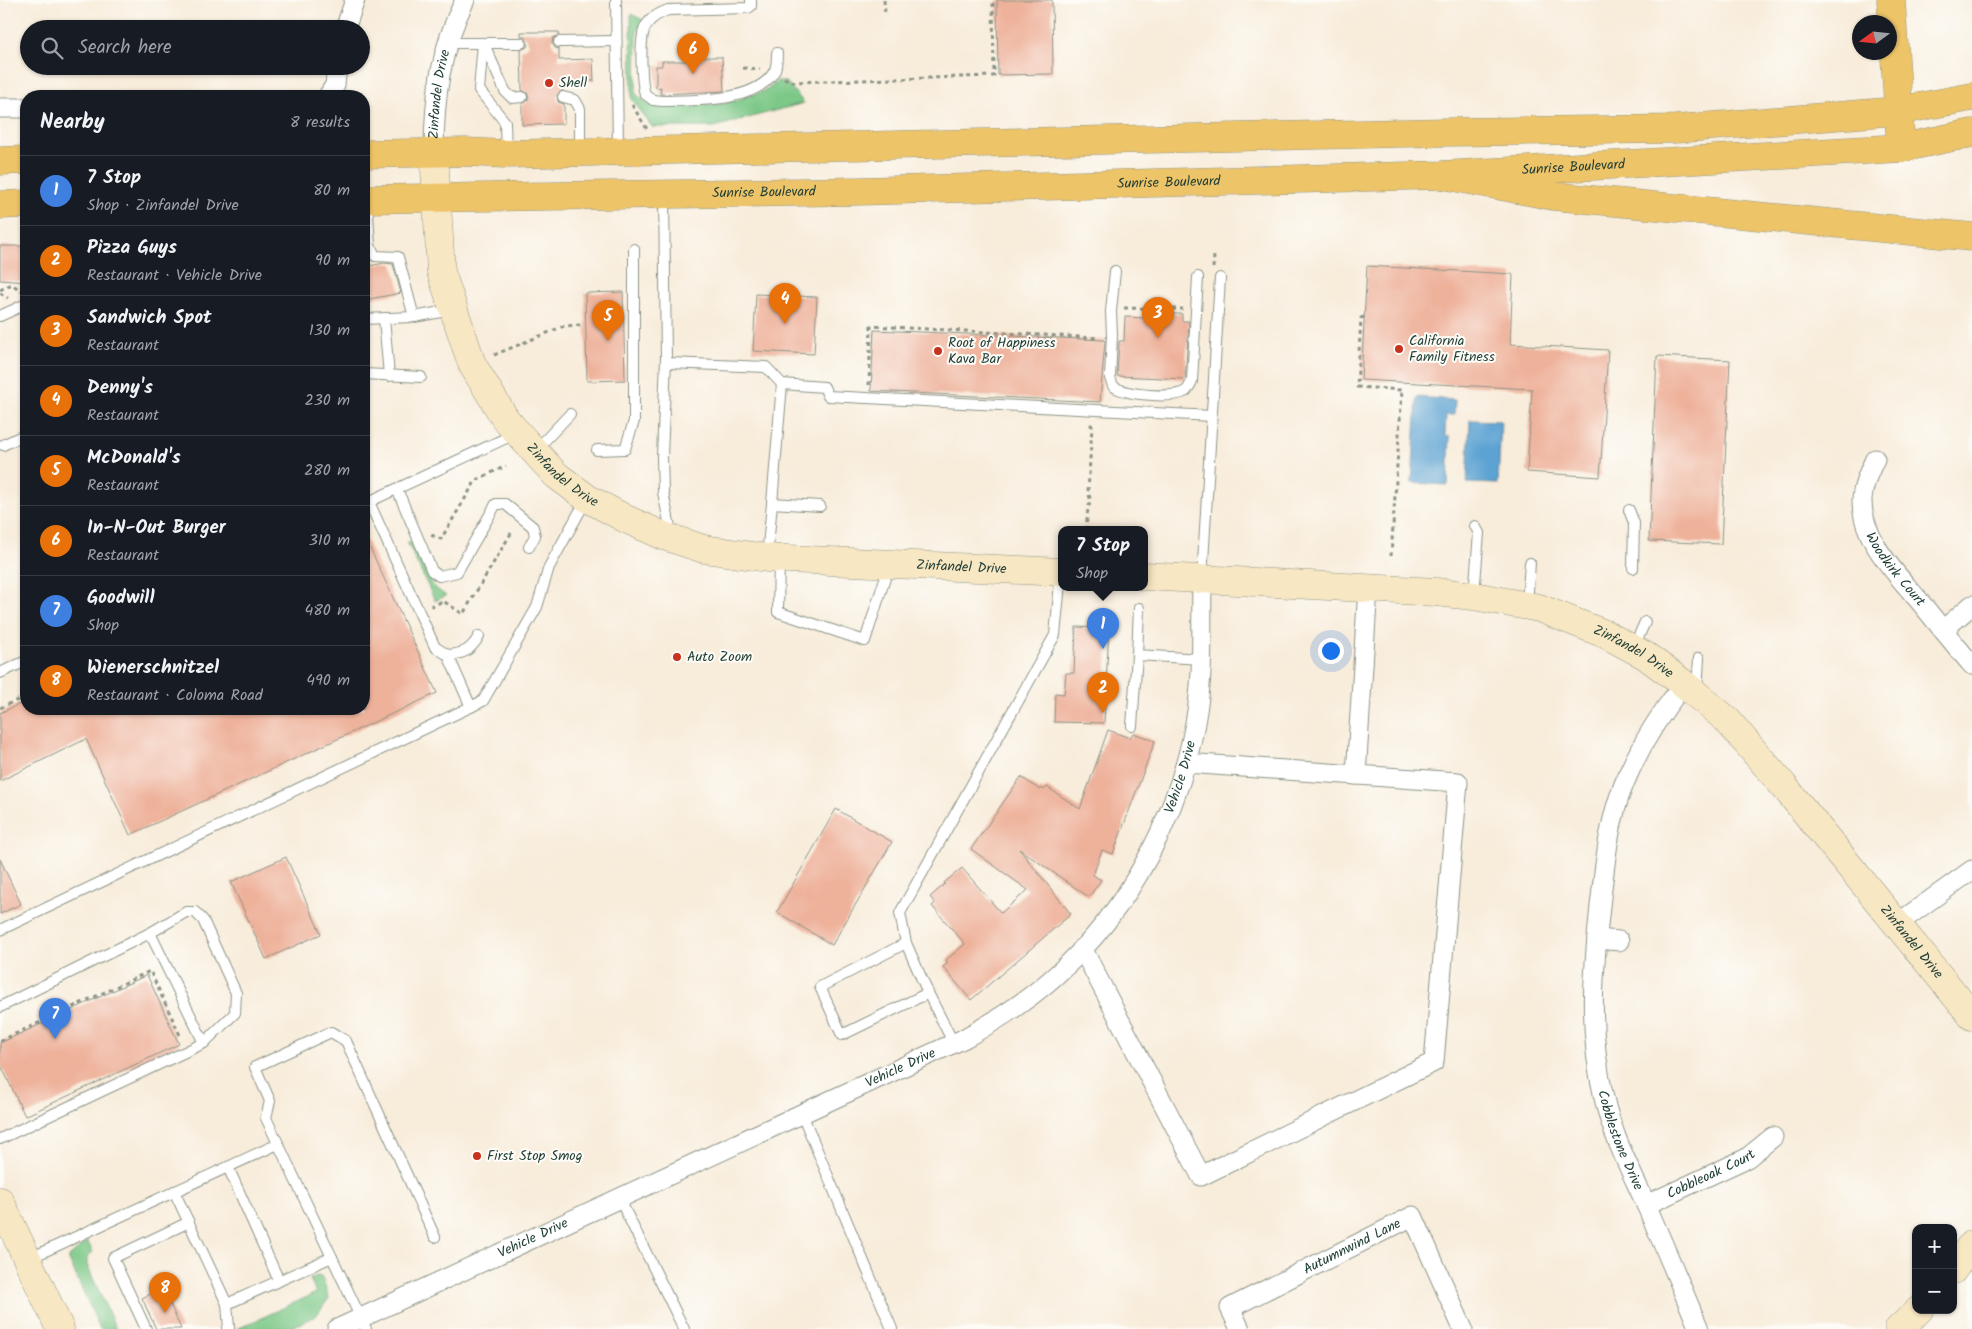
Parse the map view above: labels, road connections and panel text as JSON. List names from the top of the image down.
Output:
{
  "streets": {
    "main road": ["Sunrise Boulevard"],
    "street": [
      "Zinfandel Drive",
      "Woodkirk Court",
      "Vehicle Drive",
      "Cobblestone Drive",
      "Cobbleoak Court",
      "Autumnwind Lane"
    ]
  },
  "crossings": [
    ["Zinfandel Drive", "Sunrise Boulevard"],
    ["Zinfandel Drive", "Vehicle Drive"],
    ["Zinfandel Drive", "Cobblestone Drive"],
    ["Cobblestone Drive", "Cobbleoak Court"]
  ],
  "places": [
    "Shell",
    "California Family Fitness",
    "Root of Happiness Kava Bar",
    "Auto Zoom",
    "First Stop Smog"
  ],
  "north": "left",
  "page": {
    "search": "Search here",
    "pins": [
      "6",
      "4",
      "3",
      "5",
      "1",
      "2",
      "7",
      "8"
    ],
    "heading": ["Nearby", "8 results"],
    "list": [
      {
        "mark": "1",
        "name": "7 Stop",
        "note": "Shop · Zinfandel Drive",
        "value": "80 m"
      },
      {
        "mark": "2",
        "name": "Pizza Guys",
        "note": "Restaurant · Vehicle Drive",
        "value": "90 m"
      },
      {
        "mark": "3",
        "name": "Sandwich Spot",
        "note": "Restaurant",
        "value": "130 m"
      },
      {
        "mark": "4",
        "name": "Denny's",
        "note": "Restaurant",
        "value": "230 m"
      },
      {
        "mark": "5",
        "name": "McDonald's",
        "note": "Restaurant",
        "value": "280 m"
      },
      {
        "mark": "6",
        "name": "In-N-Out Burger",
        "note": "Restaurant",
        "value": "310 m"
      },
      {
        "mark": "7",
        "name": "Goodwill",
        "note": "Shop",
        "value": "480 m"
      },
      {
        "mark": "8",
        "name": "Wienerschnitzel",
        "note": "Restaurant · Coloma Road",
        "value": "490 m"
      }
    ],
    "popup": ["7 Stop", "Shop"],
    "map_buttons": ["+", "−"]
  }
}
